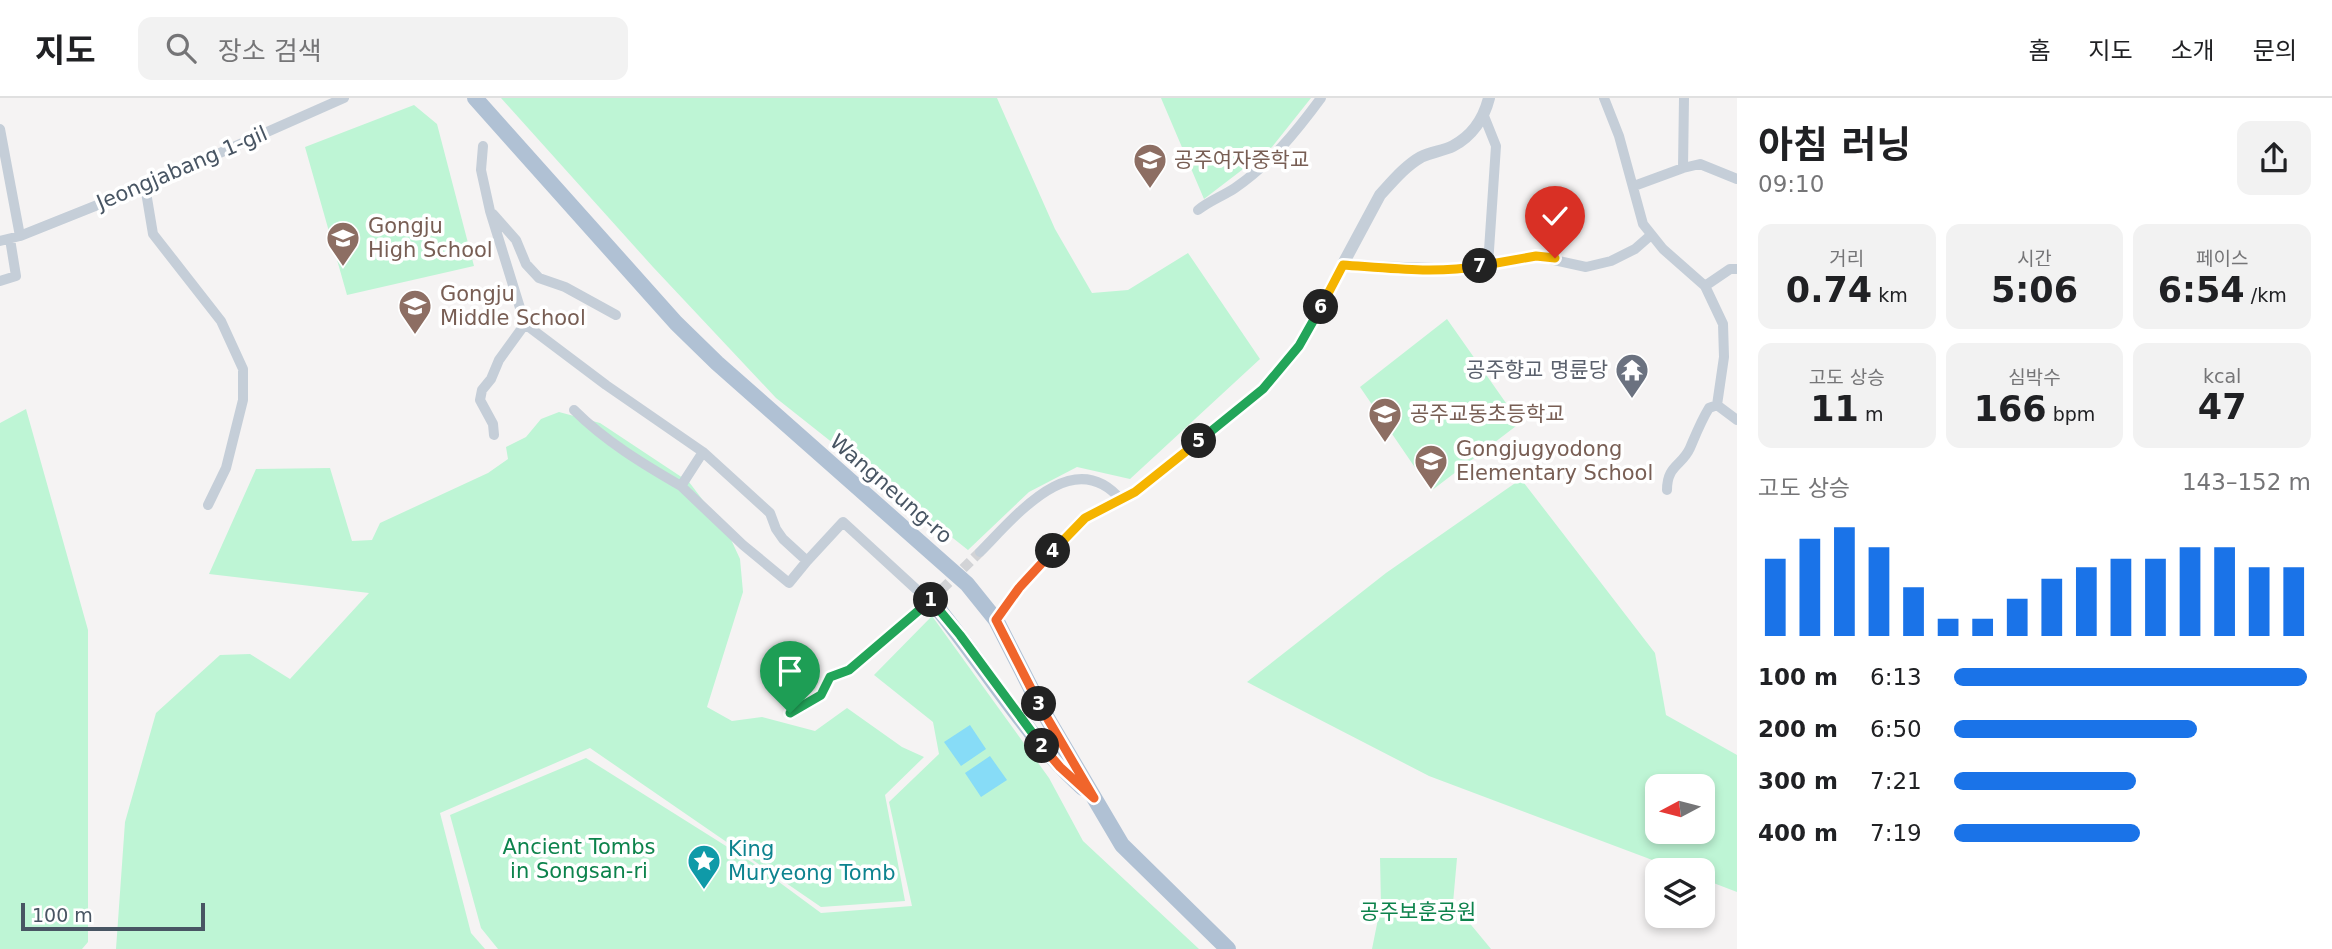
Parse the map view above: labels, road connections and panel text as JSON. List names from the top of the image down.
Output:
{
  "streets": {
    "main road": ["Wangneung-ro"],
    "street": ["Jeongjabang 1-gil"]
  },
  "parks": ["Ancient Tombs in Songsan-ri", "공주보훈공원"],
  "places": {
    "school or university": [
      "공주여자중학교",
      "Gongju High School",
      "Gongju Middle School",
      "공주교동초등학교",
      "Gongjugyodong Elementary School"
    ],
    "temple": ["공주향교 명륜당"],
    "place": ["King Muryeong Tomb"]
  },
  "scale_bar": "100 m",
  "north": "left",
  "page": {
    "header": "지도",
    "search": "장소 검색",
    "nav": [
      "홈",
      "지도",
      "소개",
      "문의"
    ],
    "heading": ["아침 러닝", "09:10"],
    "stats": [
      ["거리", "0.74 km"],
      ["시간", "5:06"],
      ["페이스", "6:54 /km"],
      ["고도 상승", "11 m"],
      ["심박수", "166 bpm"],
      ["kcal", "47"]
    ],
    "pins": [
      "7",
      "6",
      "5",
      "4",
      "1",
      "3",
      "2"
    ],
    "chart": ["고도 상승", "143–152 m"],
    "list": [
      {
        "name": "100 m",
        "note": "6:13"
      },
      {
        "name": "200 m",
        "note": "6:50"
      },
      {
        "name": "300 m",
        "note": "7:21"
      },
      {
        "name": "400 m",
        "note": "7:19"
      }
    ],
    "scale": "100 m"
  }
}
